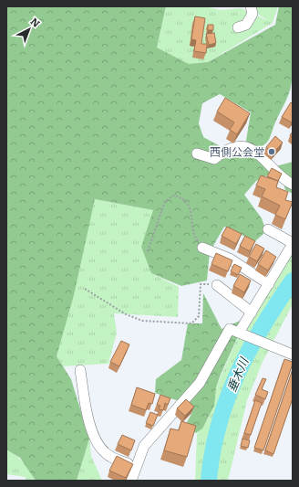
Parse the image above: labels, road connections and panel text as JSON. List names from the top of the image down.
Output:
{
  "water": ["垂木川"],
  "places": ["西側公会堂"],
  "north": "top right"
}
